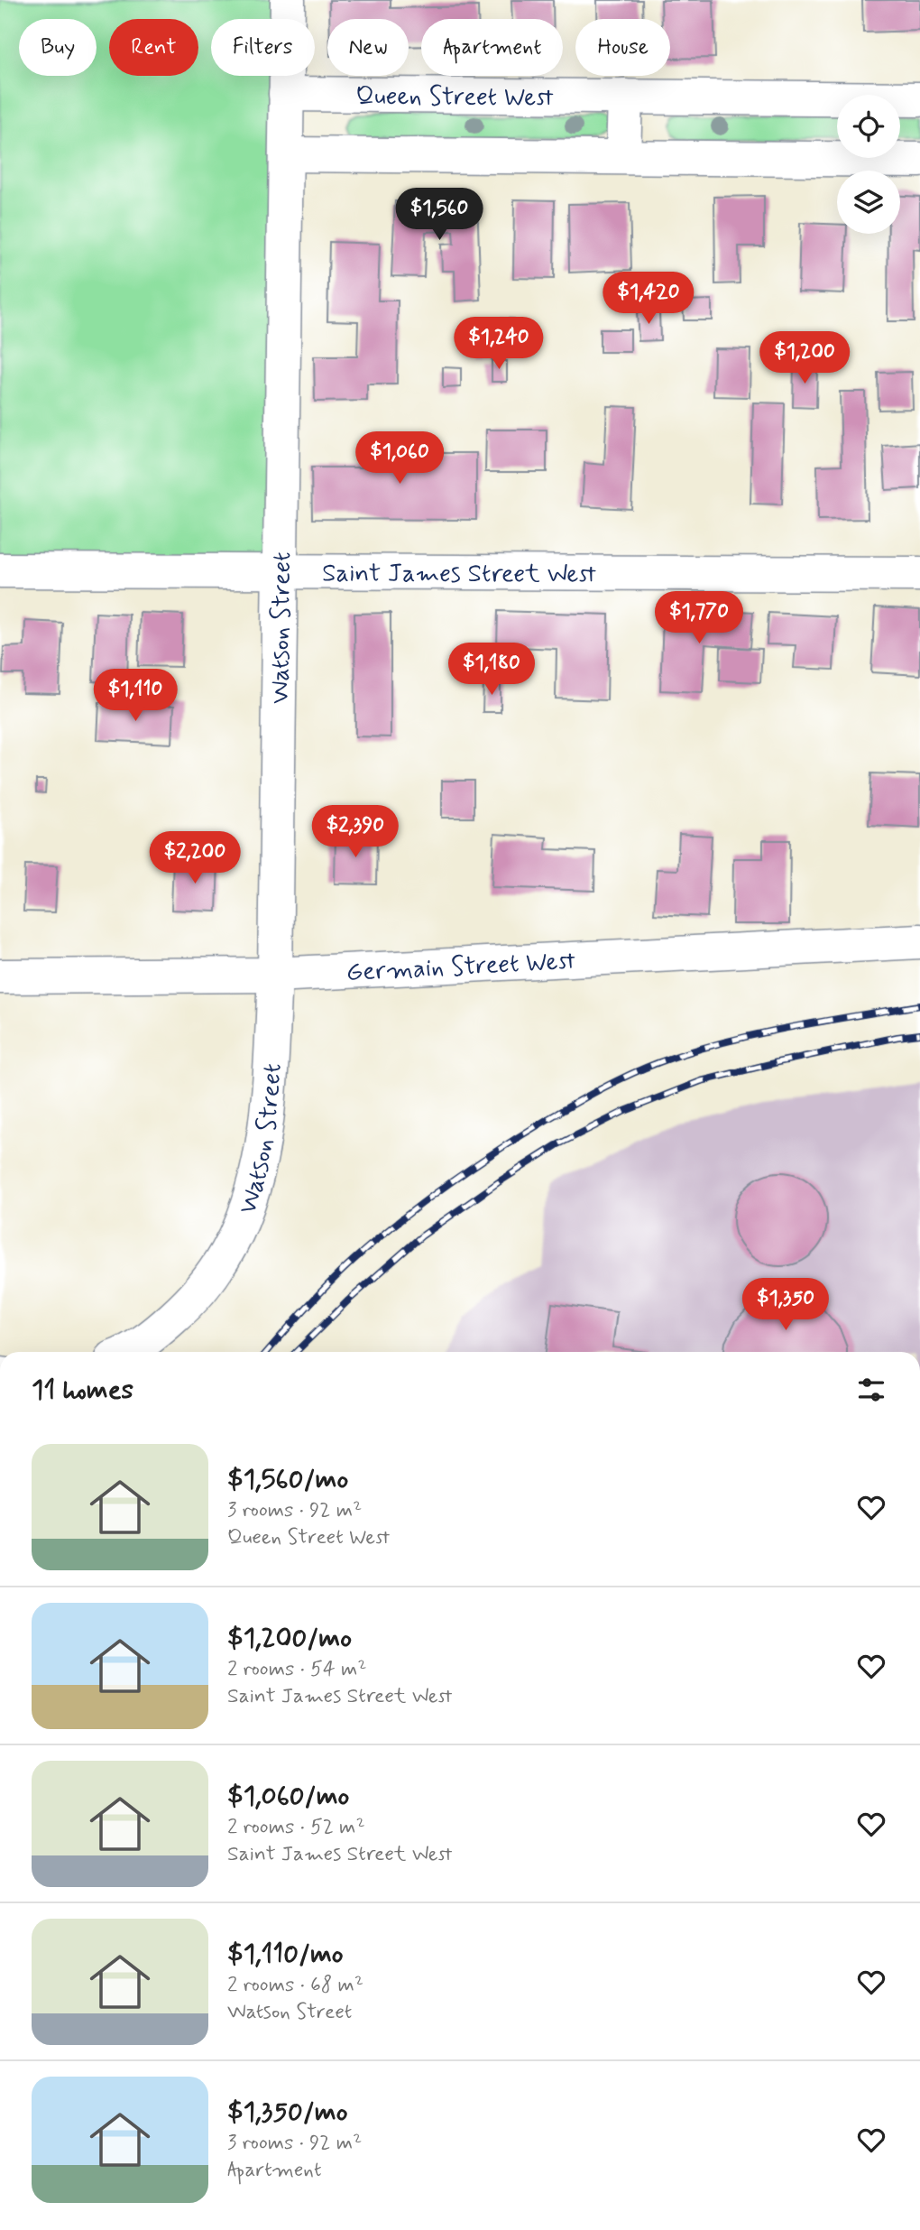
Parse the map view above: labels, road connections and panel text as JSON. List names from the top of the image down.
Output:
{
  "streets": {
    "street": [
      "Queen Street West",
      "Saint James Street West",
      "Watson Street",
      "Germain Street West"
    ]
  },
  "crossings": [
    ["Queen Street West", "Watson Street"],
    ["Saint James Street West", "Watson Street"],
    ["Watson Street", "Germain Street West"]
  ],
  "page": {
    "chip": [
      "Buy",
      "Rent",
      "Filters",
      "New",
      "Apartment",
      "House"
    ],
    "price": [
      "$1,560",
      "$1,420",
      "$1,240",
      "$1,200",
      "$1,060",
      "$1,770",
      "$1,180",
      "$1,110",
      "$2,390",
      "$2,200",
      "$1,350"
    ],
    "heading": "11 homes",
    "list": [
      {
        "name": "$1,560/mo",
        "note": "3 rooms · 92 m² · Queen Street West"
      },
      {
        "name": "$1,200/mo",
        "note": "2 rooms · 54 m² · Saint James Street West"
      },
      {
        "name": "$1,060/mo",
        "note": "2 rooms · 52 m² · Saint James Street West"
      },
      {
        "name": "$1,110/mo",
        "note": "2 rooms · 68 m² · Watson Street"
      },
      {
        "name": "$1,350/mo",
        "note": "3 rooms · 92 m² · Apartment"
      }
    ]
  }
}
